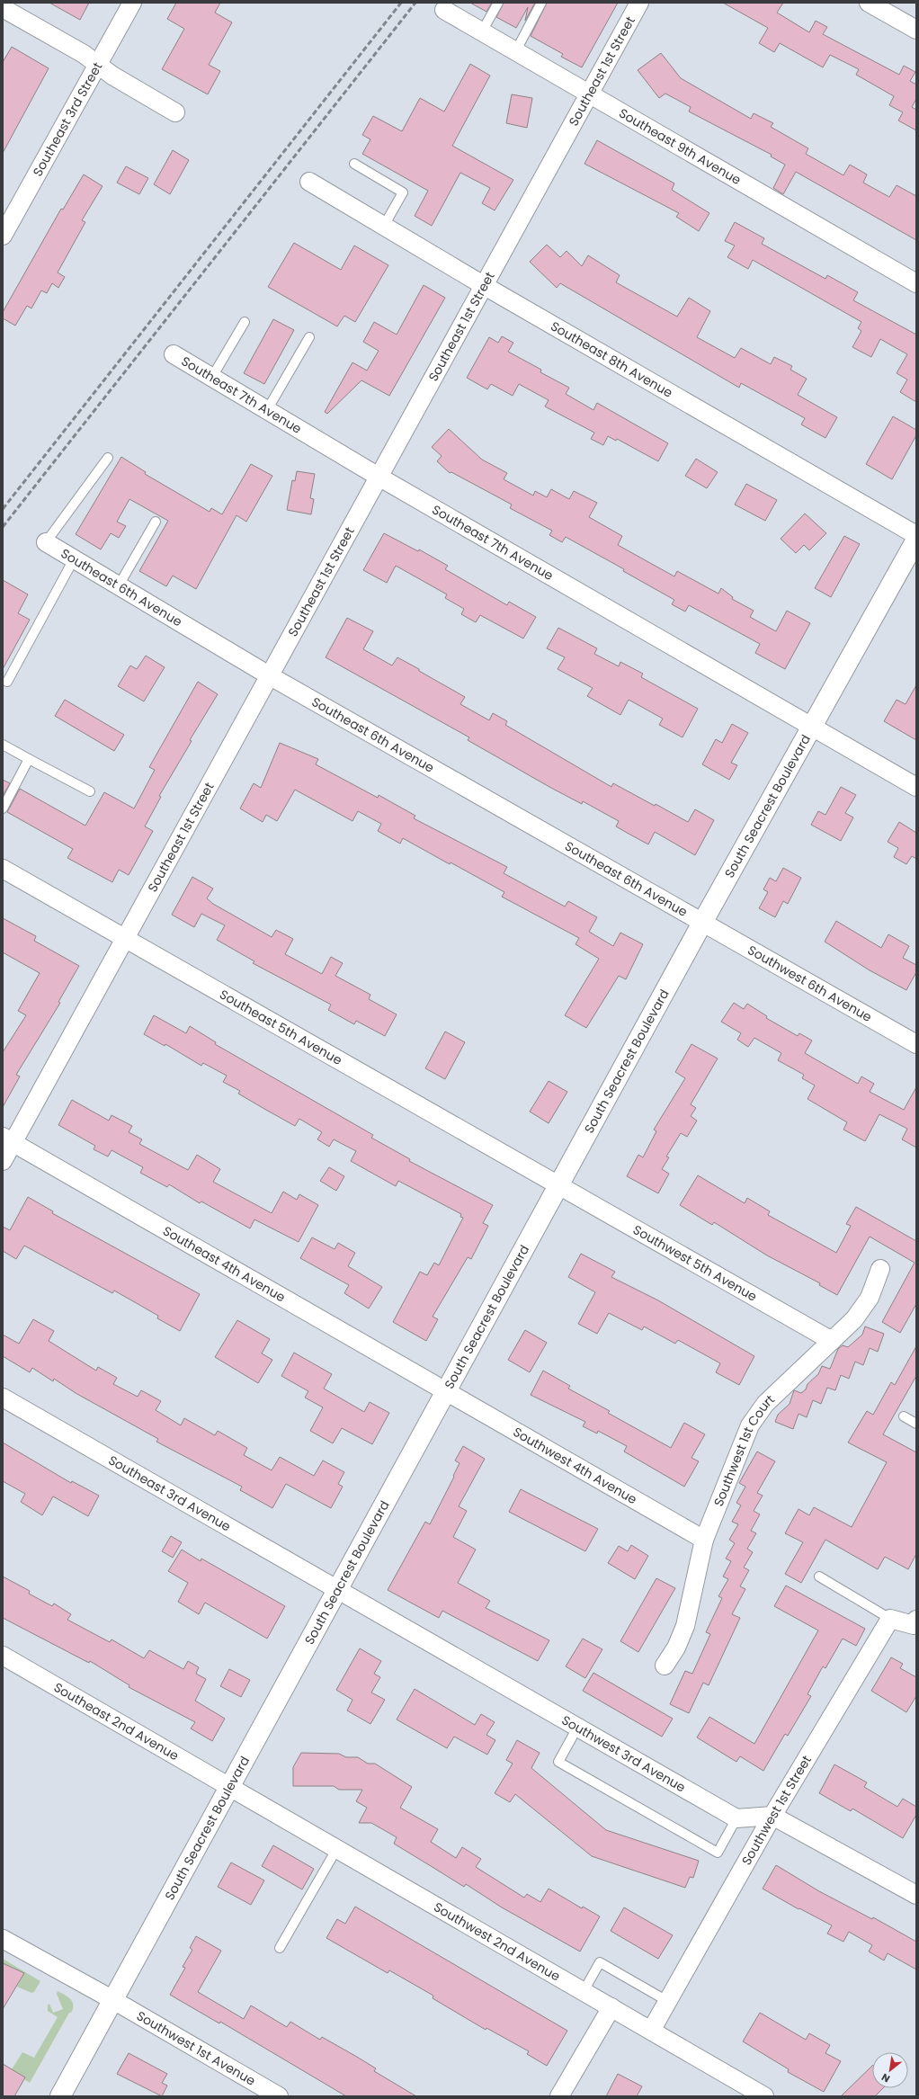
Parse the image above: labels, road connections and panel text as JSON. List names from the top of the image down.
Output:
{
  "streets": {
    "street": [
      "Southeast 1st Street",
      "Southeast 3rd Street",
      "Southeast 9th Avenue",
      "Southeast 8th Avenue",
      "Southeast 7th Avenue",
      "Southeast 6th Avenue",
      "South Seacrest Boulevard",
      "Southwest 6th Avenue",
      "Southeast 5th Avenue",
      "Southeast 4th Avenue",
      "Southwest 5th Avenue",
      "Southwest 1st Court",
      "Southwest 4th Avenue",
      "Southeast 3rd Avenue",
      "Southeast 2nd Avenue",
      "Southwest 3rd Avenue",
      "Southwest 1st Street",
      "Southwest 2nd Avenue",
      "Southwest 1st Avenue"
    ]
  },
  "crossings": [
    ["Southeast 1st Street", "Southeast 9th Avenue"],
    ["Southeast 1st Street", "Southeast 8th Avenue"],
    ["Southeast 1st Street", "Southeast 7th Avenue"],
    ["Southeast 1st Street", "Southeast 6th Avenue"],
    ["Southeast 1st Street", "Southeast 5th Avenue"],
    ["Southeast 1st Street", "Southeast 4th Avenue"],
    ["Southeast 7th Avenue", "South Seacrest Boulevard"],
    ["Southeast 6th Avenue", "South Seacrest Boulevard"],
    ["Southeast 6th Avenue", "Southwest 6th Avenue"],
    ["South Seacrest Boulevard", "Southwest 6th Avenue"],
    ["South Seacrest Boulevard", "Southeast 5th Avenue"],
    ["South Seacrest Boulevard", "Southeast 4th Avenue"],
    ["South Seacrest Boulevard", "Southwest 5th Avenue"],
    ["South Seacrest Boulevard", "Southwest 4th Avenue"],
    ["South Seacrest Boulevard", "Southeast 3rd Avenue"],
    ["South Seacrest Boulevard", "Southeast 2nd Avenue"],
    ["South Seacrest Boulevard", "Southwest 3rd Avenue"],
    ["South Seacrest Boulevard", "Southwest 2nd Avenue"],
    ["South Seacrest Boulevard", "Southwest 1st Avenue"],
    ["Southeast 5th Avenue", "Southwest 5th Avenue"],
    ["Southeast 4th Avenue", "Southwest 4th Avenue"],
    ["Southwest 5th Avenue", "Southwest 1st Court"],
    ["Southwest 1st Court", "Southwest 4th Avenue"],
    ["Southeast 3rd Avenue", "Southwest 3rd Avenue"],
    ["Southeast 2nd Avenue", "Southwest 2nd Avenue"],
    ["Southwest 1st Street", "Southwest 2nd Avenue"]
  ],
  "north": "bottom left"
}
